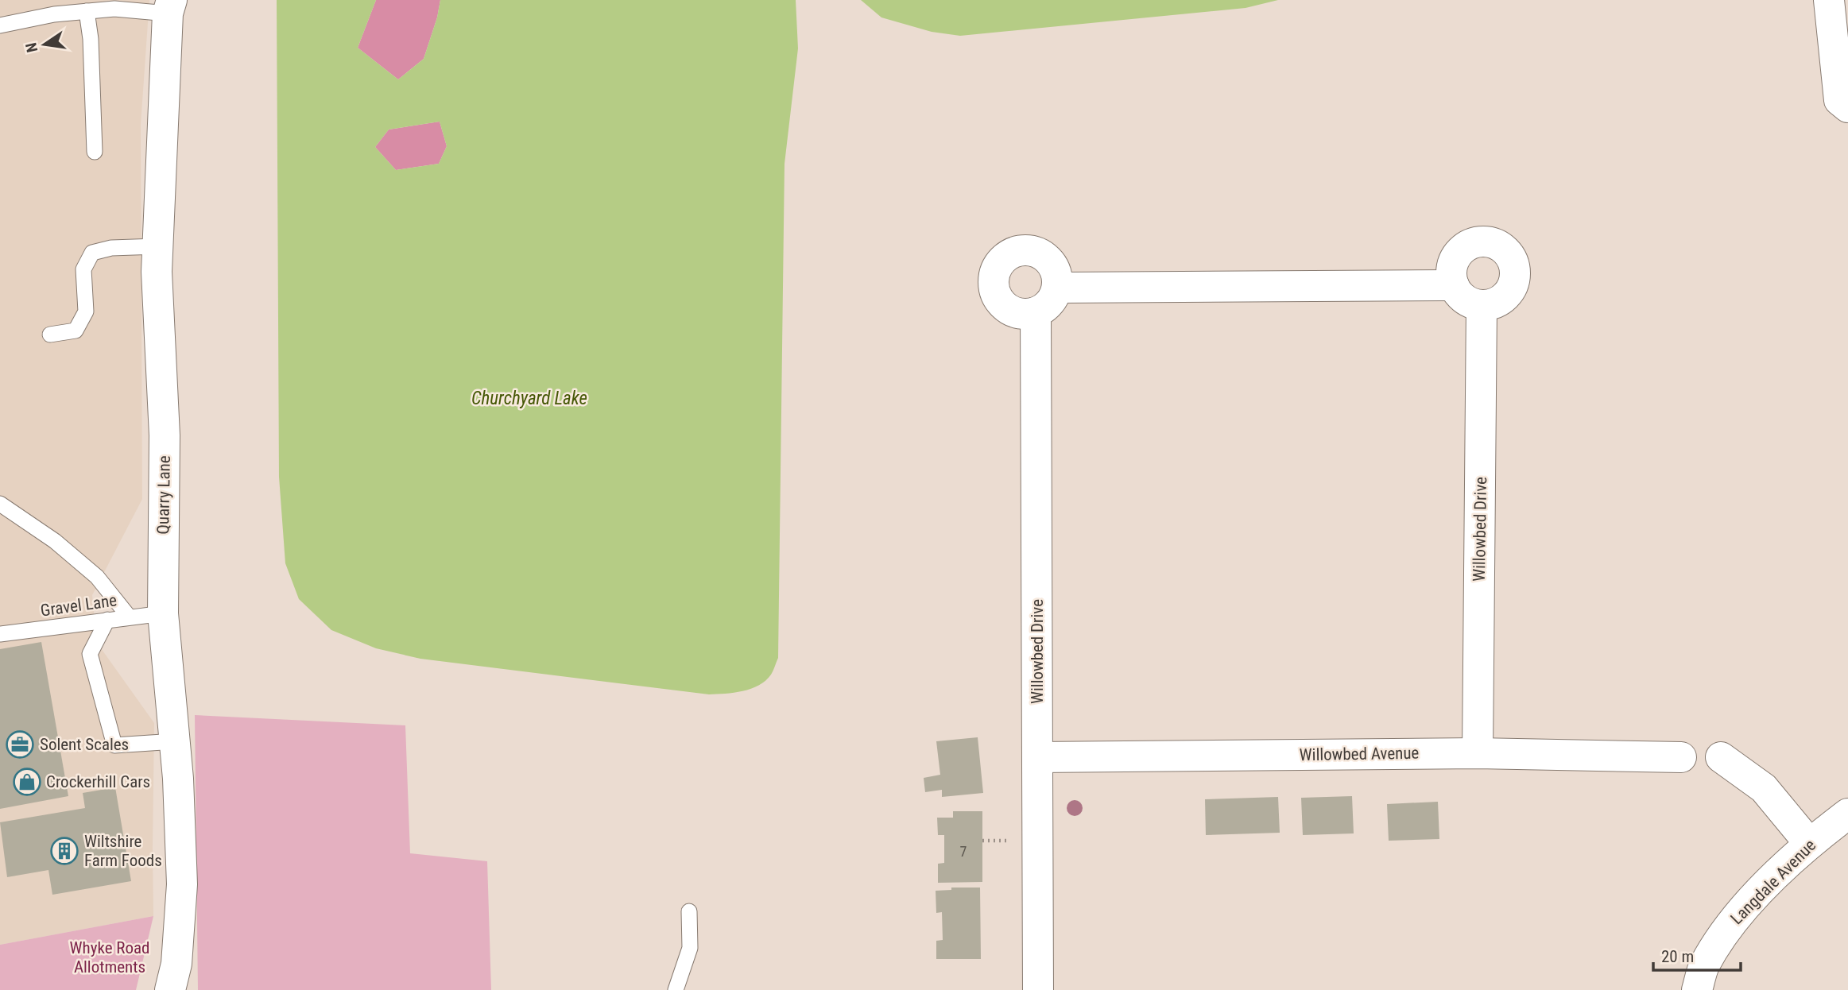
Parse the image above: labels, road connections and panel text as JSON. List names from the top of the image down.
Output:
{
  "streets": {
    "street": [
      "Quarry Lane",
      "Willowbed Drive",
      "Willowbed Avenue",
      "Langdale Avenue"
    ],
    "lane": ["Gravel Lane"]
  },
  "crossings": [
    ["Quarry Lane", "Gravel Lane"],
    ["Willowbed Drive", "Willowbed Avenue"]
  ],
  "water": ["Churchyard Lake"],
  "parks": ["Whyke Road Allotments"],
  "places": {
    "office": ["Solent Scales"],
    "shop": ["Crockerhill Cars"],
    "building": ["Wiltshire Farm Foods"]
  },
  "house_numbers": ["7"],
  "scale_bar": "20 m",
  "north": "left"
}
